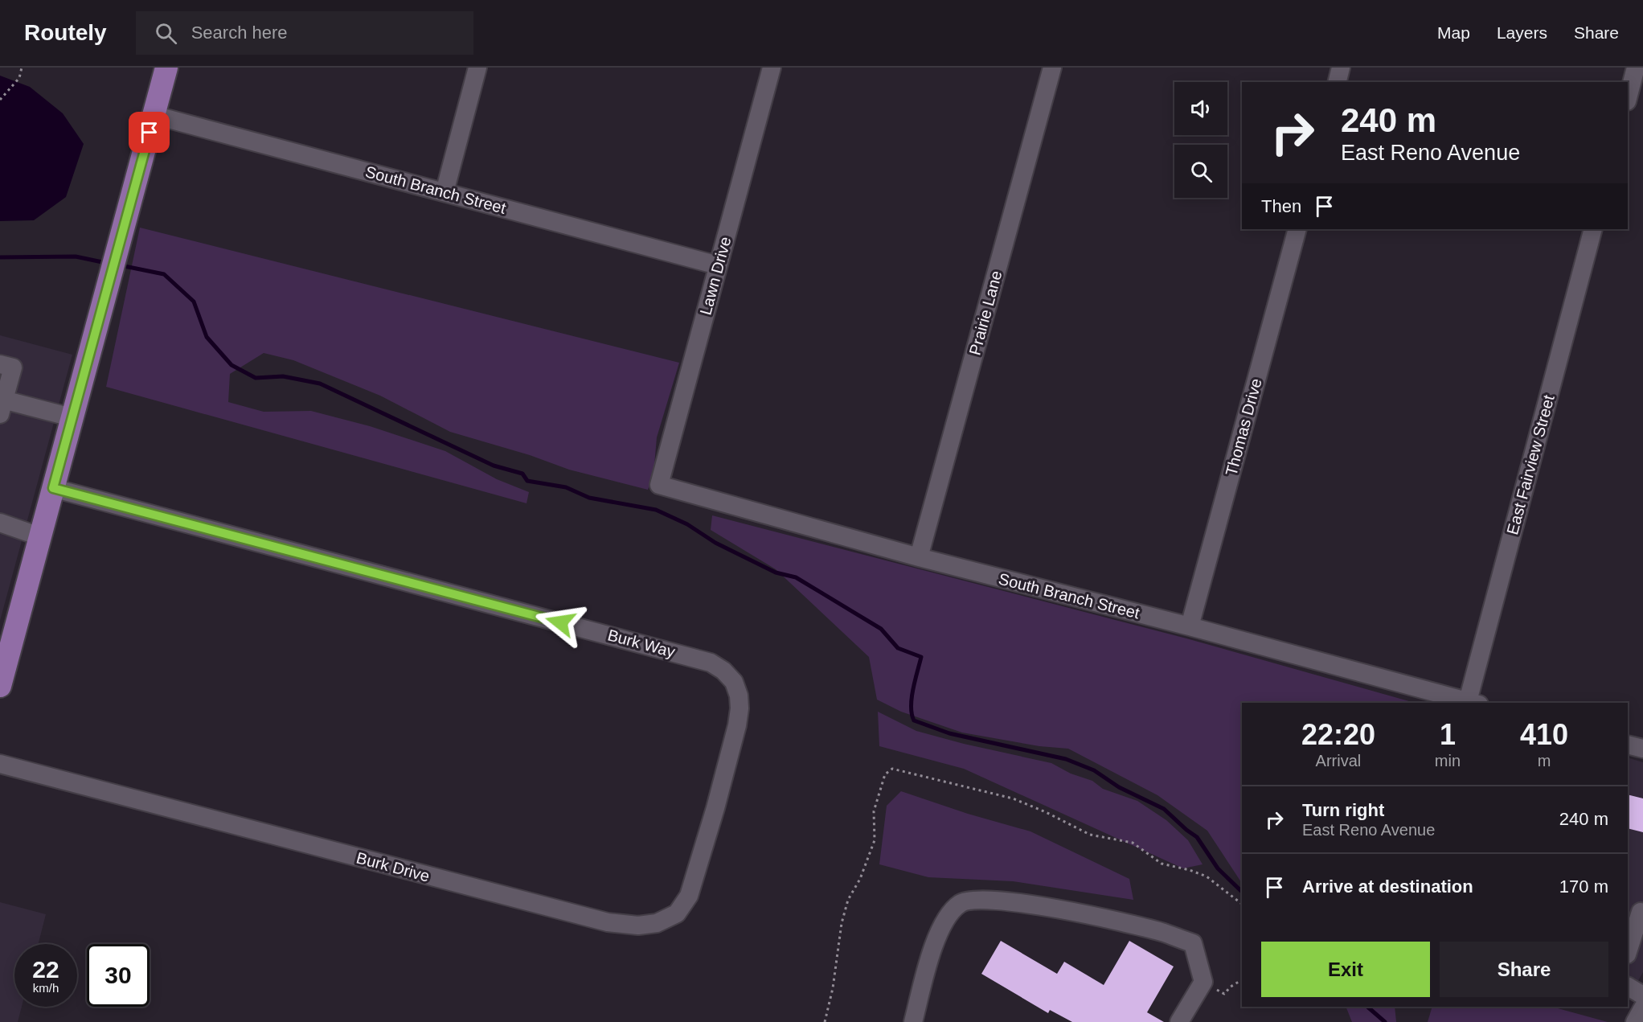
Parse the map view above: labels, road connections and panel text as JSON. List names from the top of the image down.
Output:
{
  "streets": {
    "street": [
      "South Branch Street",
      "Lawn Drive",
      "Prairie Lane",
      "Thomas Drive",
      "East Fairview Street",
      "Burk Way",
      "Burk Drive"
    ]
  },
  "crossings": [
    ["South Branch Street", "Lawn Drive"],
    ["South Branch Street", "Prairie Lane"],
    ["South Branch Street", "Thomas Drive"],
    ["South Branch Street", "East Fairview Street"],
    ["Burk Way", "Burk Drive"]
  ],
  "page": {
    "header": "Routely",
    "search": "Search here",
    "nav": ["Map", "Layers", "Share"],
    "turn": ["240 m", "East Reno Avenue"],
    "then": "Then",
    "eta": [
      "22:20",
      "Arrival",
      "1",
      "min",
      "410",
      "m"
    ],
    "list": [
      {
        "name": "Turn right",
        "note": "East Reno Avenue",
        "value": "240 m"
      },
      {
        "name": "Arrive at destination",
        "value": "170 m"
      }
    ],
    "buttons": ["Exit", "Share"],
    "speed": "22 km/h",
    "limit": "30"
  }
}
